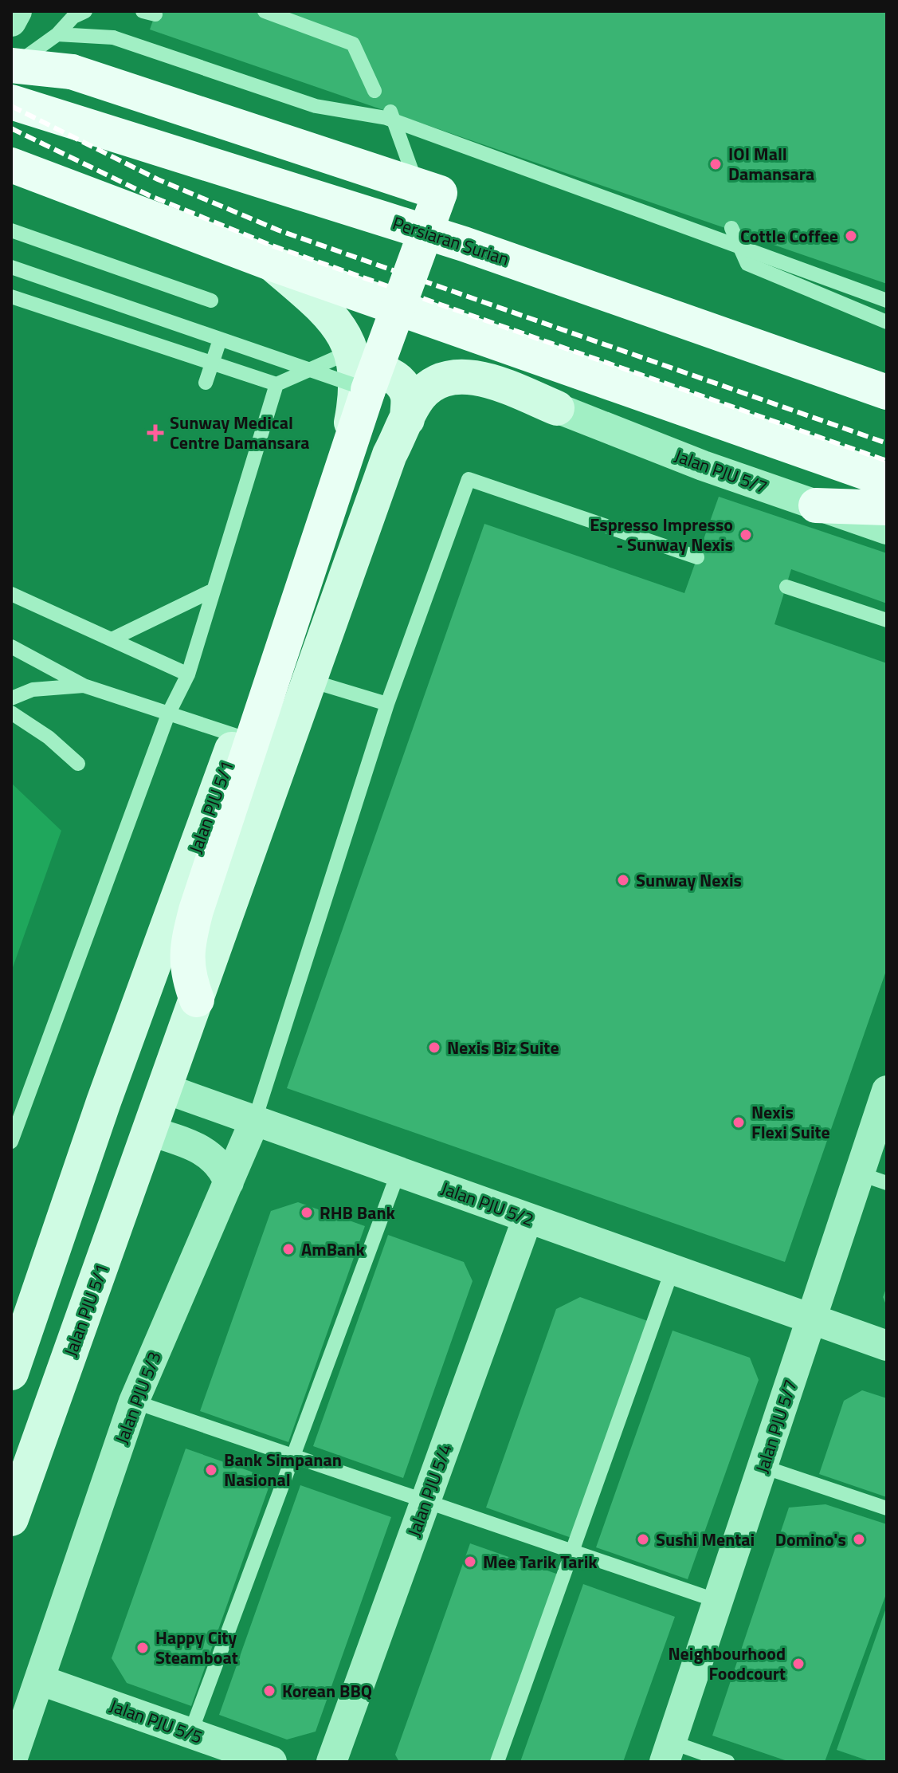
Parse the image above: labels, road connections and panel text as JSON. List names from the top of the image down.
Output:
{
  "streets": {
    "main road": ["Persiaran Surian"],
    "street": [
      "Jalan PJU 5/7",
      "Jalan PJU 5/1",
      "Jalan PJU 5/2",
      "Jalan PJU 5/3",
      "Jalan PJU 5/4",
      "Jalan PJU 5/5"
    ]
  },
  "crossings": [
    ["Jalan PJU 5/7", "Jalan PJU 5/1"],
    ["Jalan PJU 5/7", "Jalan PJU 5/2"],
    ["Jalan PJU 5/1", "Jalan PJU 5/2"],
    ["Jalan PJU 5/2", "Jalan PJU 5/3"],
    ["Jalan PJU 5/2", "Jalan PJU 5/4"],
    ["Jalan PJU 5/3", "Jalan PJU 5/5"]
  ],
  "places": {
    "other": [
      "IOI Mall Damansara",
      "Cottle Coffee",
      "Espresso Impresso - Sunway Nexis",
      "Sunway Nexis",
      "Nexis Biz Suite",
      "Nexis Flexi Suite",
      "RHB Bank",
      "AmBank",
      "Bank Simpanan Nasional",
      "Sushi Mentai",
      "Domino's",
      "Mee Tarik Tarik",
      "Happy City Steamboat",
      "Neighbourhood Foodcourt",
      "Korean BBQ"
    ],
    "health": ["Sunway Medical Centre Damansara"]
  }
}
